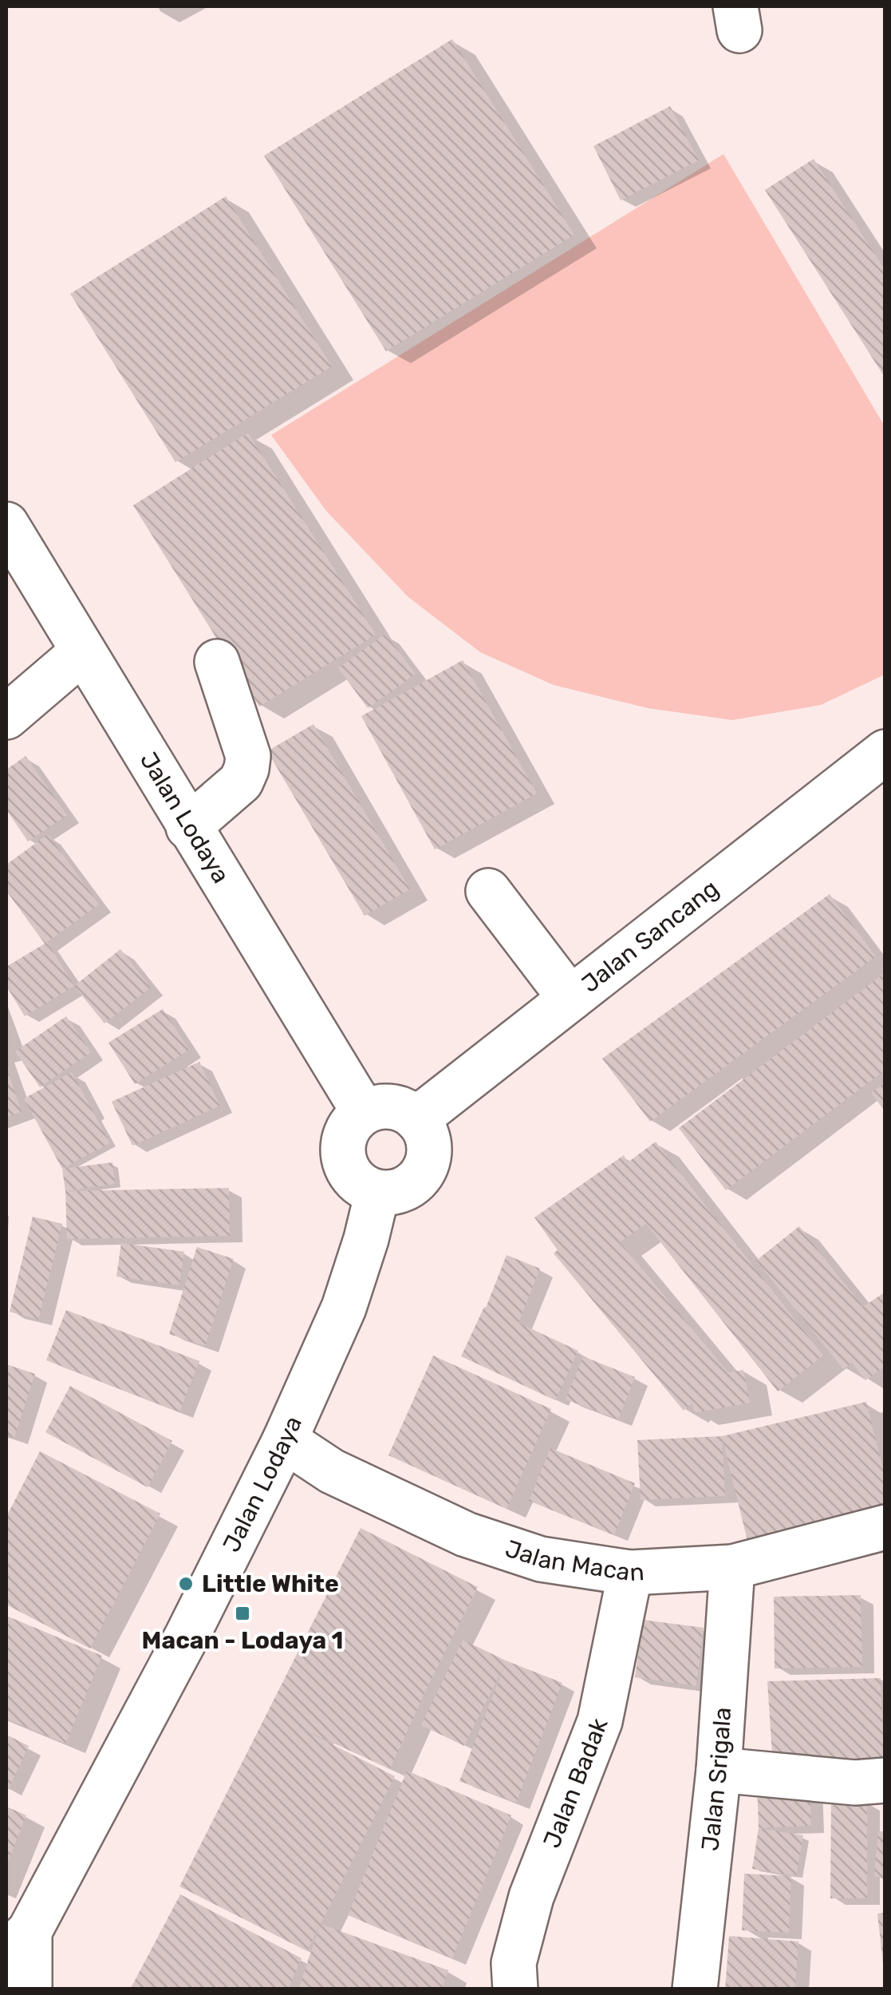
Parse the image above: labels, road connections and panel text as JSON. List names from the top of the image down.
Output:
{
  "streets": {
    "street": [
      "Jalan Lodaya",
      "Jalan Sancang",
      "Jalan Macan",
      "Jalan Srigala",
      "Jalan Badak"
    ]
  },
  "crossings": [
    ["Jalan Lodaya", "Jalan Sancang"],
    ["Jalan Lodaya", "Jalan Macan"],
    ["Jalan Macan", "Jalan Srigala"],
    ["Jalan Macan", "Jalan Badak"]
  ],
  "places": {
    "other": ["Little White"],
    "transit": ["Macan - Lodaya 1"]
  }
}
